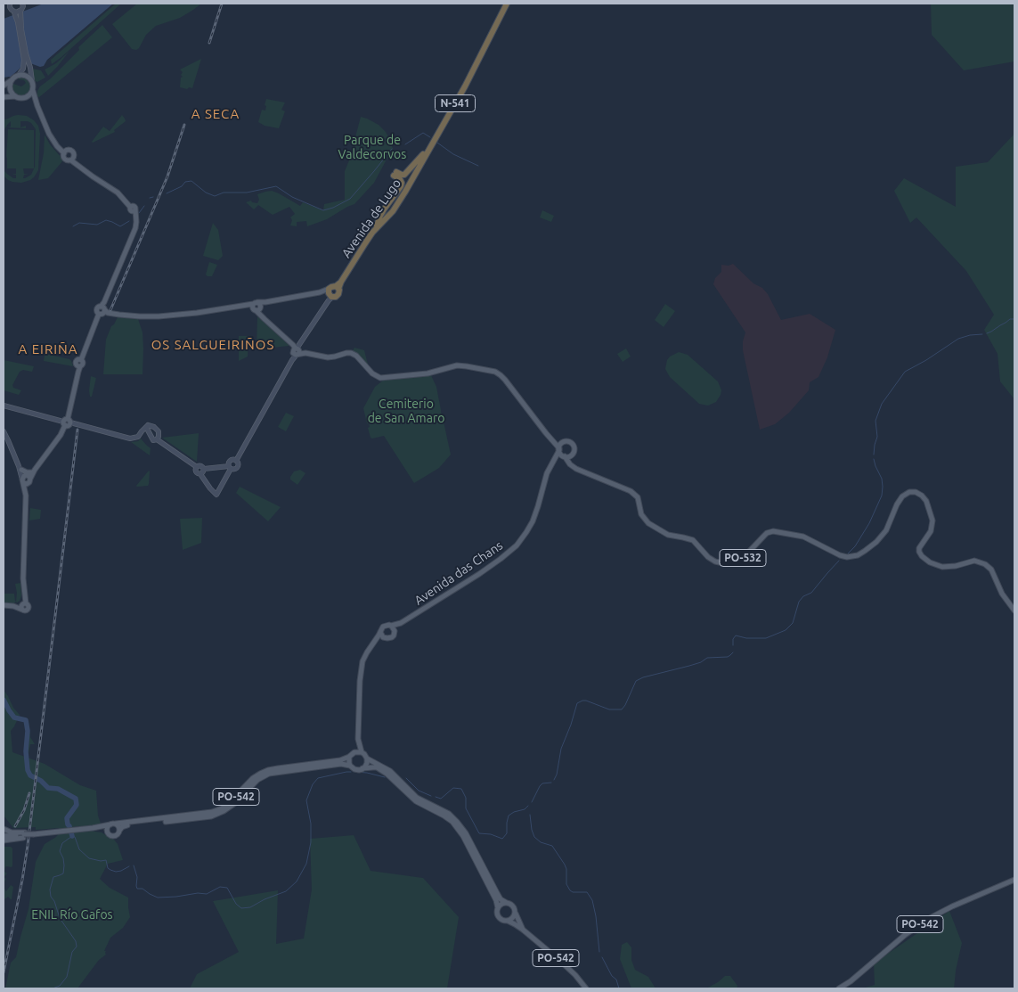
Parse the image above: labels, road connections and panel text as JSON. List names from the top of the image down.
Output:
{
  "streets": {
    "highway": ["N-541", "Avenida de Lugo"],
    "main road": ["PO-532", "Avenida das Chans", "PO-542"]
  },
  "crossings": [
    ["N-541", "Avenida de Lugo"],
    ["Avenida das Chans", "PO-542"]
  ],
  "districts": ["A SECA", "OS SALGUEIRIÑOS", "A EIRIÑA"],
  "parks": ["Parque de Valdecorvos", "Cemiterio de San Amaro", "ENIL Río Gafos"]
}
